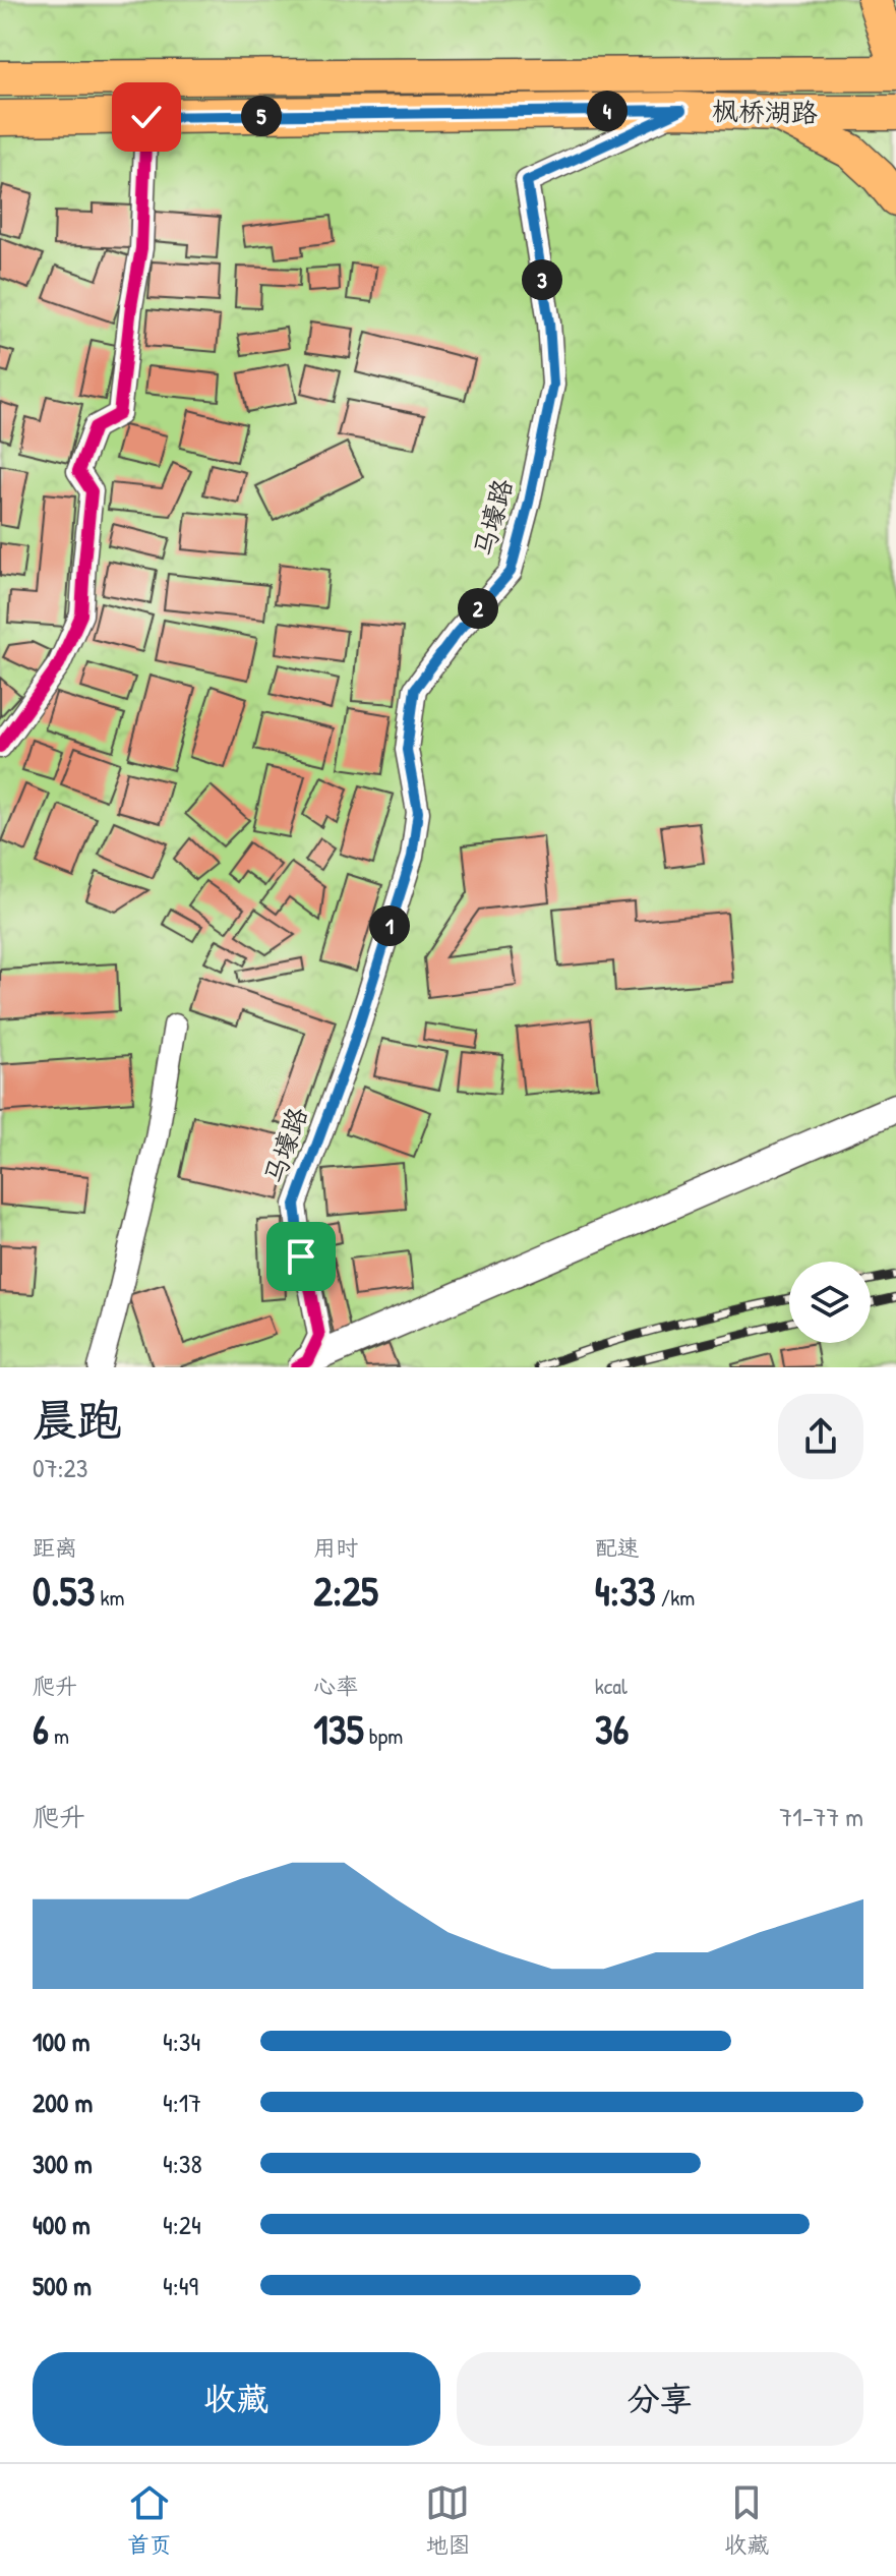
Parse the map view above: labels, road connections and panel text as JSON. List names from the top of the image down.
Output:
{
  "streets": {
    "main road": ["枫桥湖路"],
    "street": ["马壕路"]
  },
  "crossings": [
    ["枫桥湖路", "马壕路"]
  ],
  "page": {
    "pins": [
      "4",
      "5",
      "3",
      "2",
      "1"
    ],
    "heading": ["晨跑", "07:23"],
    "stats": [
      ["距离", "0.53 km"],
      ["用时", "2:25"],
      ["配速", "4:33 /km"],
      ["爬升", "6 m"],
      ["心率", "135 bpm"],
      ["kcal", "36"]
    ],
    "chart": ["爬升", "71–77 m"],
    "list": [
      {
        "name": "100 m",
        "note": "4:34"
      },
      {
        "name": "200 m",
        "note": "4:17"
      },
      {
        "name": "300 m",
        "note": "4:38"
      },
      {
        "name": "400 m",
        "note": "4:24"
      },
      {
        "name": "500 m",
        "note": "4:49"
      }
    ],
    "buttons": ["收藏", "分享"],
    "tabs": ["首页", "地图", "收藏"]
  }
}
